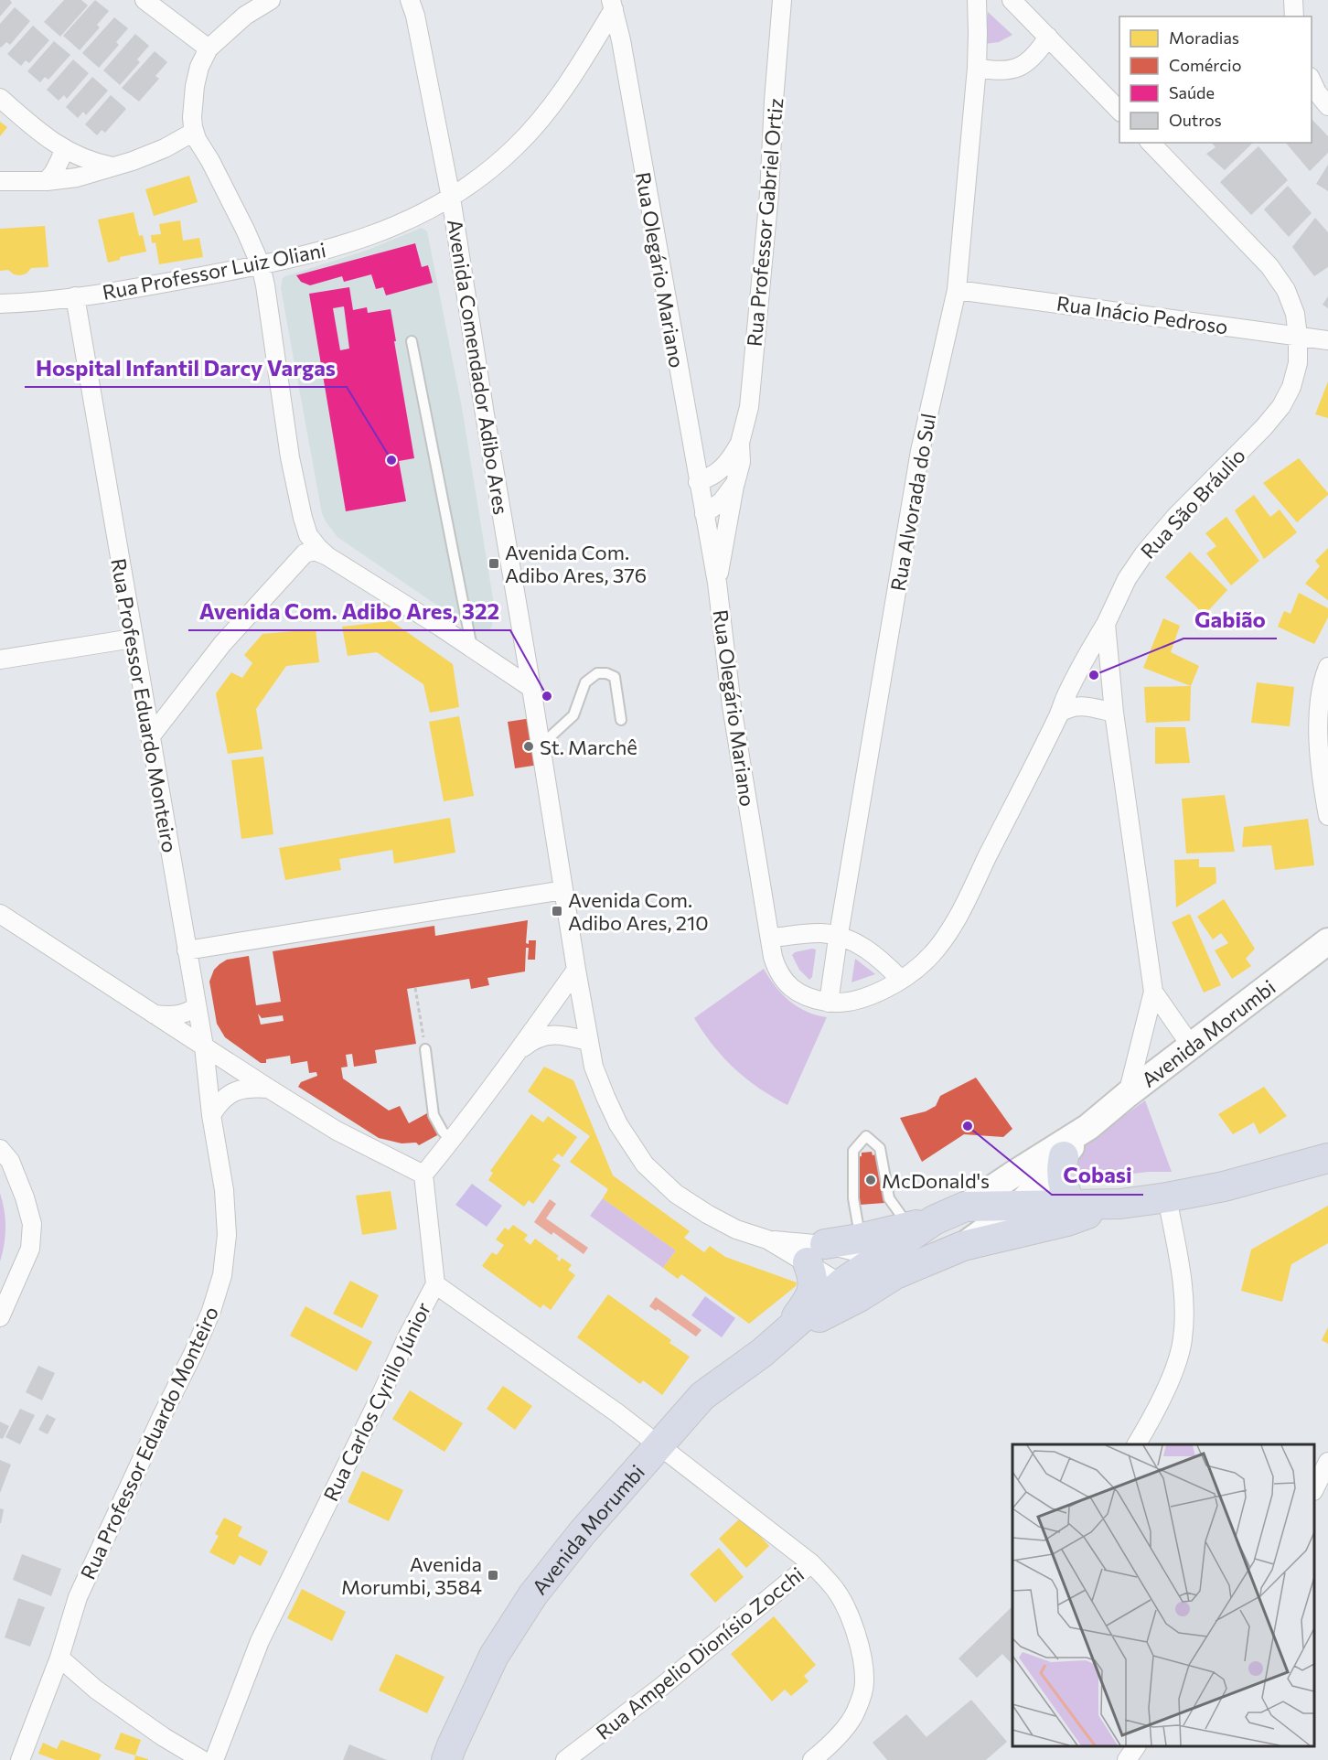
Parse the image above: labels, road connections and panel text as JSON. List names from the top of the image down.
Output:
{
  "streets": {
    "main road": ["Avenida Morumbi"],
    "street": [
      "Rua Professor Gabriel Ortiz",
      "Rua Olegário Mariano",
      "Rua Professor Luiz Oliani",
      "Rua Inácio Pedroso",
      "Avenida Comendador Adibo Ares",
      "Rua Alvorada do Sul",
      "Rua São Bráulio",
      "Rua Professor Eduardo Monteiro",
      "Rua Carlos Cyrillo Júnior",
      "Rua Ampelio Dionísio Zocchi"
    ]
  },
  "crossings": [
    ["Rua Professor Gabriel Ortiz", "Rua Olegário Mariano"],
    ["Rua Olegário Mariano", "Rua Professor Luiz Oliani"],
    ["Rua Olegário Mariano", "Rua Alvorada do Sul"],
    ["Rua Olegário Mariano", "Rua São Bráulio"],
    ["Rua Professor Luiz Oliani", "Avenida Comendador Adibo Ares"],
    ["Rua Professor Luiz Oliani", "Rua Professor Eduardo Monteiro"],
    ["Rua Inácio Pedroso", "Rua Alvorada do Sul"],
    ["Rua Inácio Pedroso", "Rua São Bráulio"],
    ["Avenida Comendador Adibo Ares", "Avenida Morumbi"],
    ["Avenida Morumbi", "Rua Ampelio Dionísio Zocchi"],
    ["Rua Carlos Cyrillo Júnior", "Rua Ampelio Dionísio Zocchi"]
  ],
  "places": {
    "other": [
      "Hospital Infantil Darcy Vargas",
      "Gabião",
      "Avenida Com. Adibo Ares, 322",
      "St. Marchê",
      "Cobasi",
      "McDonald's"
    ],
    "transit": ["Avenida Com. Adibo Ares, 376", "Avenida Com. Adibo Ares, 210", "Avenida Morumbi, 3584"]
  },
  "legend": [
    "Moradias",
    "Comércio",
    "Saúde",
    "Outros"
  ]
}
